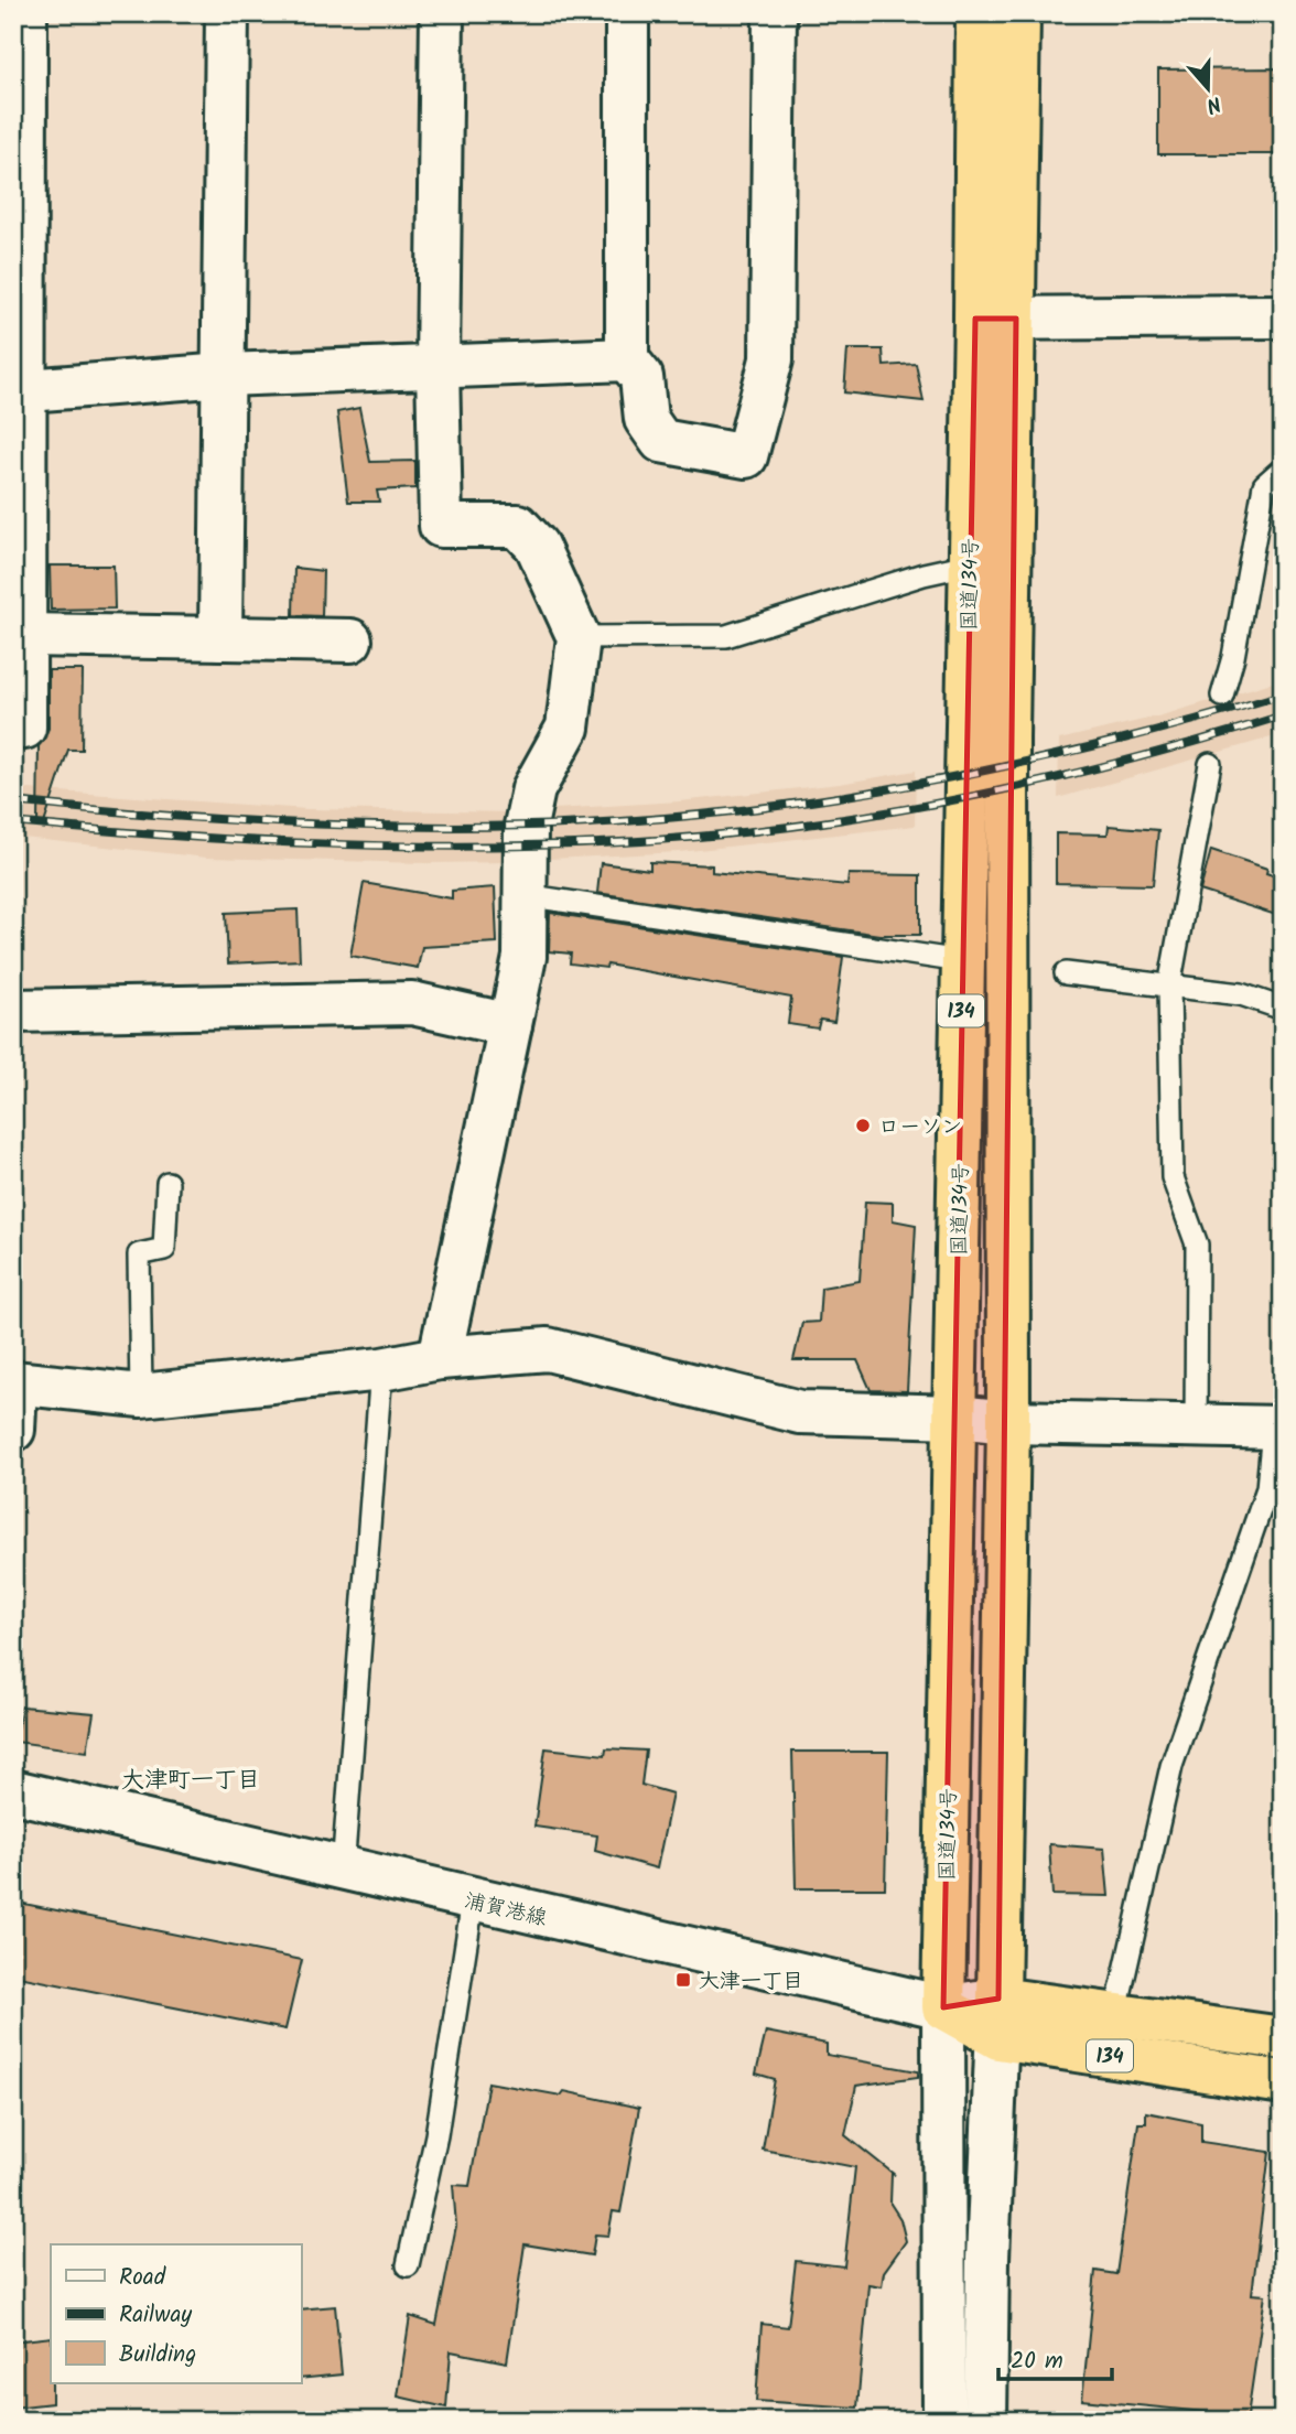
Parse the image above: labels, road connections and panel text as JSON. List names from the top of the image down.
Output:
{
  "streets": {
    "highway": ["国道134号", "134"],
    "street": ["浦賀港線"]
  },
  "crossings": [
    ["国道134号", "134"],
    ["国道134号", "浦賀港線"],
    ["134", "浦賀港線"]
  ],
  "districts": ["大津町一丁目"],
  "places": {
    "other": ["ローソン"],
    "transit": ["大津一丁目"]
  },
  "legend": ["Road", "Railway", "Building"],
  "scale_bar": "20 m",
  "north": "bottom"
}
